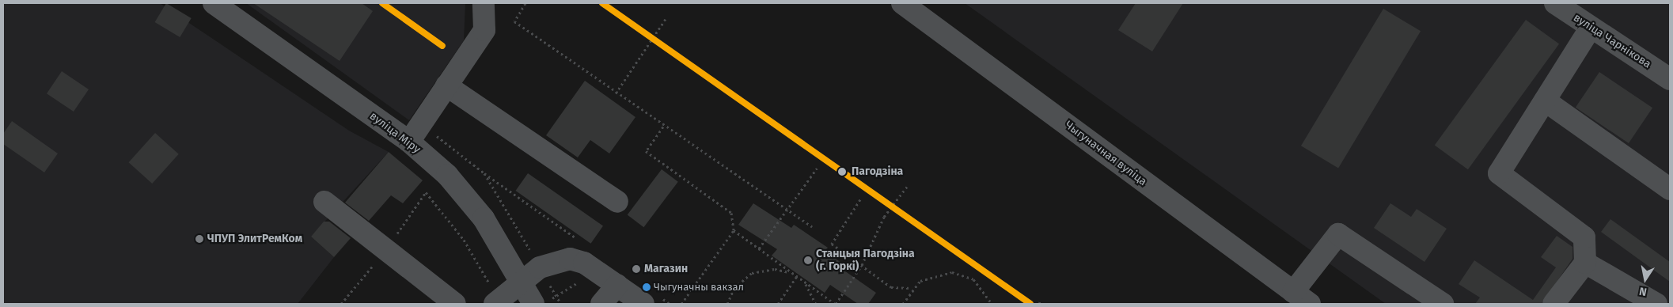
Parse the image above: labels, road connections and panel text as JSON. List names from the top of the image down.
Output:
{
  "streets": {
    "street": ["вуліца Чарнікова", "вуліца Міру", "Чыгуначная вуліца"]
  },
  "places": [
    "Пагодзіна",
    "ЧПУП ЭлитРемКом",
    "Станцыя Пагодзіна (г. Горкі)",
    "Магазин",
    "Чыгуначны вакзал"
  ],
  "north": "bottom"
}
